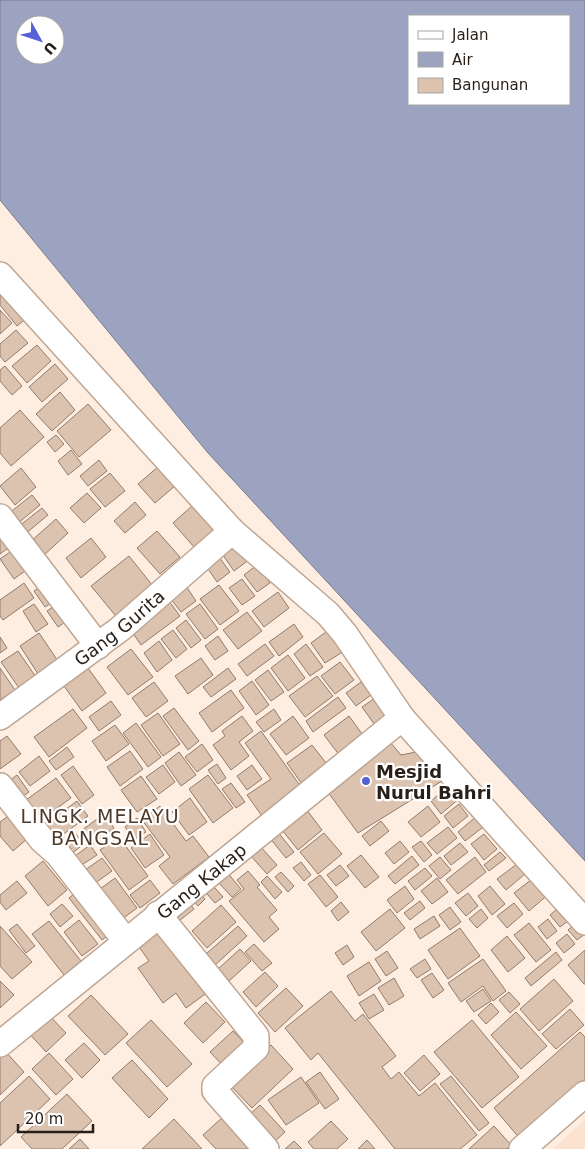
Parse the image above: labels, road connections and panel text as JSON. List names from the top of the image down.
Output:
{
  "streets": {
    "street": ["Gang Gurita", "Gang Kakap"]
  },
  "districts": ["LINGK. MELAYU BANGSAL"],
  "places": ["Mesjid Nurul Bahri"],
  "legend": ["Jalan", "Air", "Bangunan"],
  "scale_bar": "20 m",
  "north": "bottom right"
}
